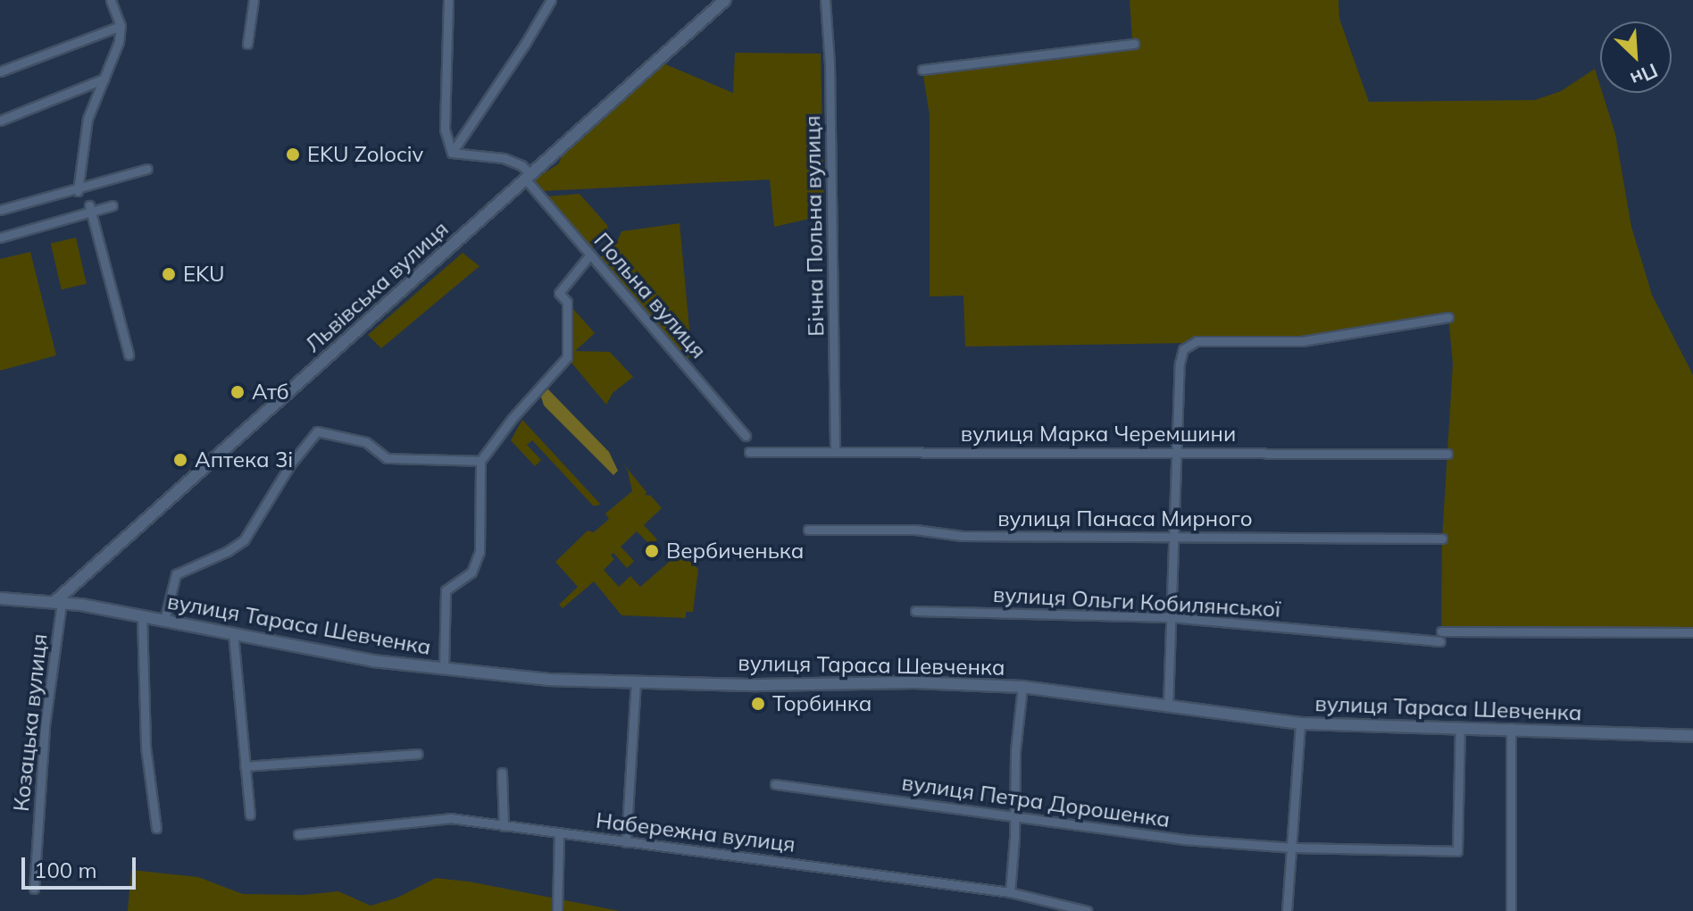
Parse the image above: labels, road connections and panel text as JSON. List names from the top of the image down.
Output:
{
  "streets": {
    "main road": ["Львівська вулиця", "вулиця Тараса Шевченка"],
    "street": [
      "Бічна Польна вулиця",
      "Польна вулиця",
      "вулиця Марка Черемшини",
      "вулиця Панаса Мирного",
      "вулиця Ольги Кобилянської",
      "Козацька вулиця",
      "вулиця Петра Дорошенка",
      "Набережна вулиця"
    ]
  },
  "crossings": [
    ["Бічна Польна вулиця", "вулиця Марка Черемшини"],
    ["Львівська вулиця", "Польна вулиця"],
    ["Львівська вулиця", "вулиця Тараса Шевченка"],
    ["Львівська вулиця", "Козацька вулиця"],
    ["вулиця Тараса Шевченка", "Козацька вулиця"],
    ["вулиця Тараса Шевченка", "вулиця Петра Дорошенка"]
  ],
  "places": [
    "EKU Zolociv",
    "EKU",
    "Атб",
    "Аптека 3і",
    "Вербиченька",
    "Торбинка"
  ],
  "scale_bar": "100 m",
  "north": "bottom right"
}
